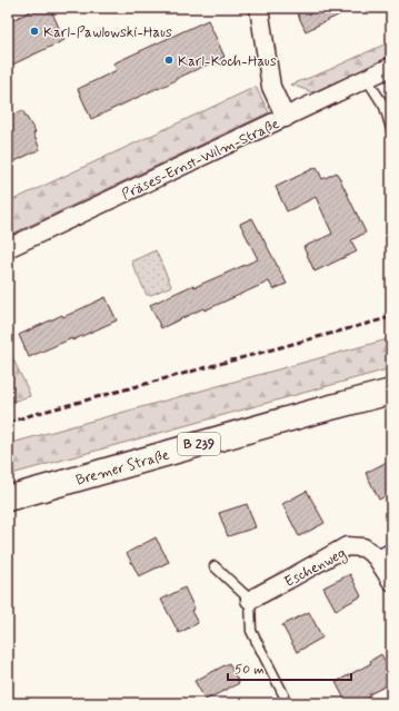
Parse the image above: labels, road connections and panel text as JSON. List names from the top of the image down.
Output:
{
  "streets": {
    "main road": ["B 239", "Bremer Straße"],
    "street": ["Präses-Ernst-Wilm-Straße", "Eschenweg"]
  },
  "places": ["Karl-Pawlowski-Haus", "Karl-Koch-Haus"],
  "scale_bar": "50 m"
}
